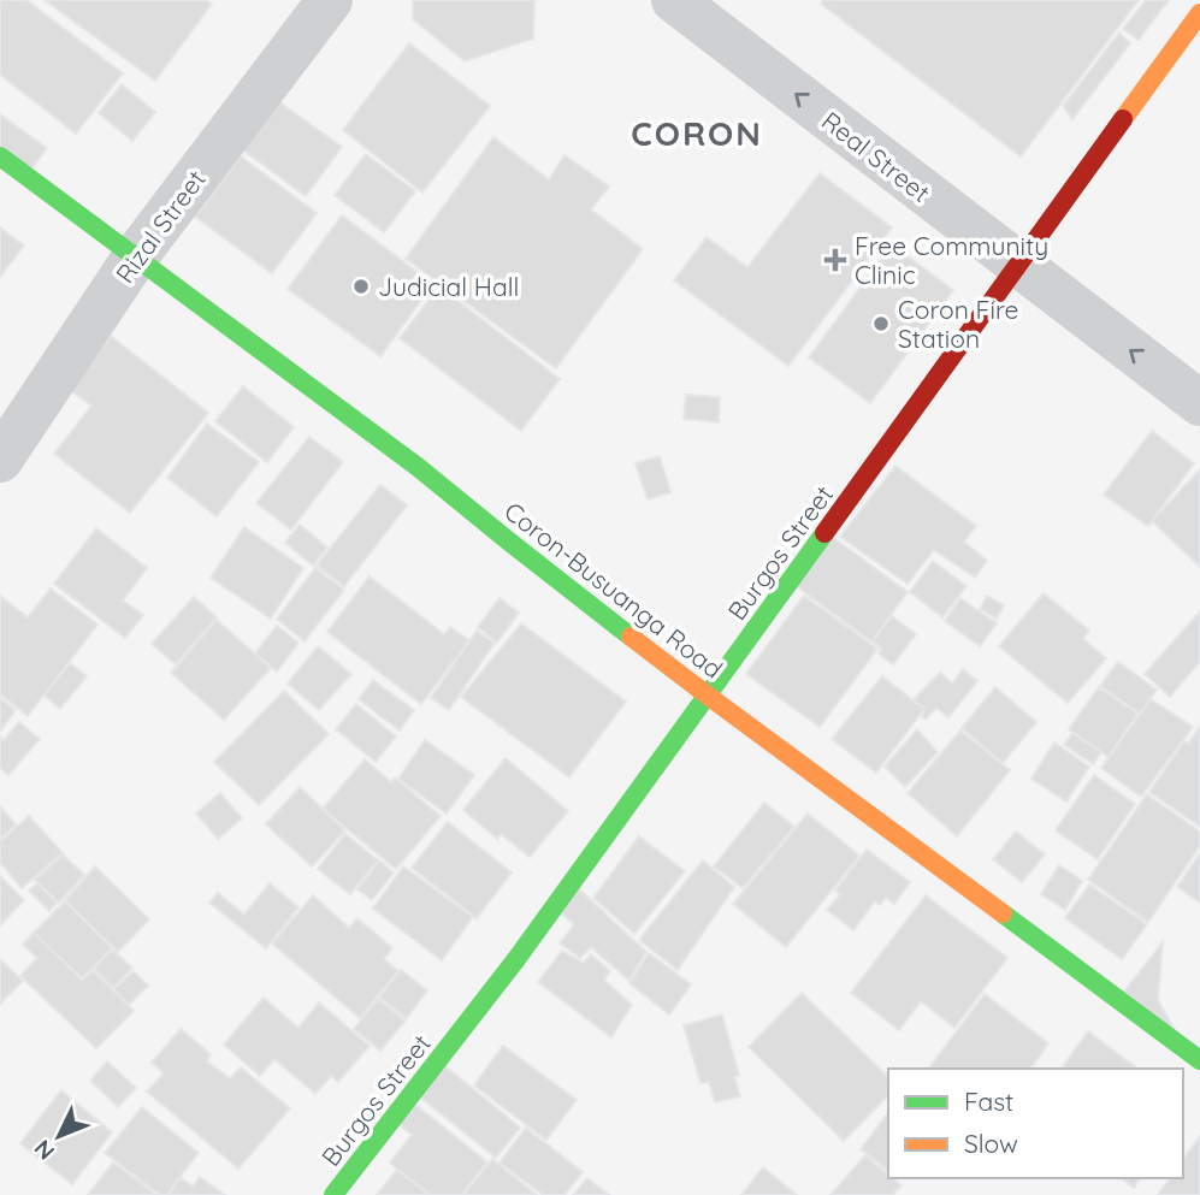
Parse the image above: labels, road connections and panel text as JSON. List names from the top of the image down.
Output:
{
  "streets": {
    "main road": ["Burgos Street", "Coron-Busuanga Road"],
    "street": ["Real Street", "Rizal Street"]
  },
  "crossings": [
    ["Real Street", "Burgos Street"],
    ["Rizal Street", "Coron-Busuanga Road"],
    ["Burgos Street", "Coron-Busuanga Road"]
  ],
  "one_way": ["Real Street"],
  "districts": ["CORON"],
  "places": {
    "health": ["Free Community Clinic"],
    "other": ["Judicial Hall", "Coron Fire Station"]
  },
  "legend": ["Fast", "Slow"],
  "north": "bottom left"
}
